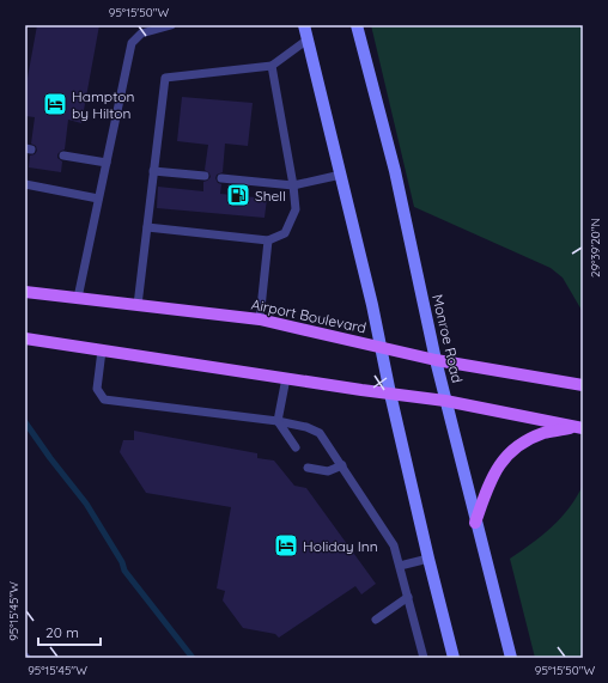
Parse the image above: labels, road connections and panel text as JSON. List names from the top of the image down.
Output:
{
  "streets": {
    "main road": ["Airport Boulevard", "Monroe Road"]
  },
  "crossings": [
    ["Airport Boulevard", "Monroe Road"]
  ],
  "places": {
    "hotel": ["Hampton by Hilton", "Holiday Inn"],
    "fuel station": ["Shell"]
  },
  "scale_bar": "20 m",
  "coordinates": ["95°15'50\"W", "29°39'20\"N", "95°15'45\"W"]
}
